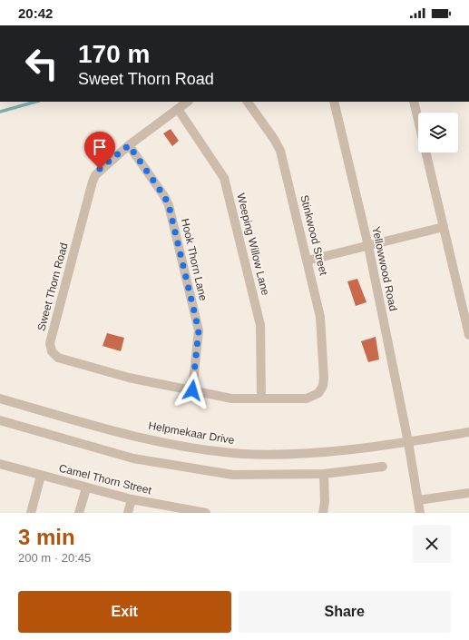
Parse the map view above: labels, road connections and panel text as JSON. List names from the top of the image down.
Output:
{
  "streets": {
    "street": [
      "Stinkwood Street",
      "Weeping Willow Lane",
      "Hook Thorn Lane",
      "Yellowwood Road",
      "Sweet Thorn Road",
      "Helpmekaar Drive",
      "Camel Thorn Street"
    ]
  },
  "crossings": [
    ["Stinkwood Street", "Sweet Thorn Road"],
    ["Weeping Willow Lane", "Sweet Thorn Road"],
    ["Hook Thorn Lane", "Sweet Thorn Road"],
    ["Yellowwood Road", "Helpmekaar Drive"]
  ],
  "page": {
    "status": "20:42",
    "turn": ["170 m", "Sweet Thorn Road"],
    "heading": ["3 min", "200 m · 20:45"],
    "buttons": ["Exit", "Share"]
  }
}
